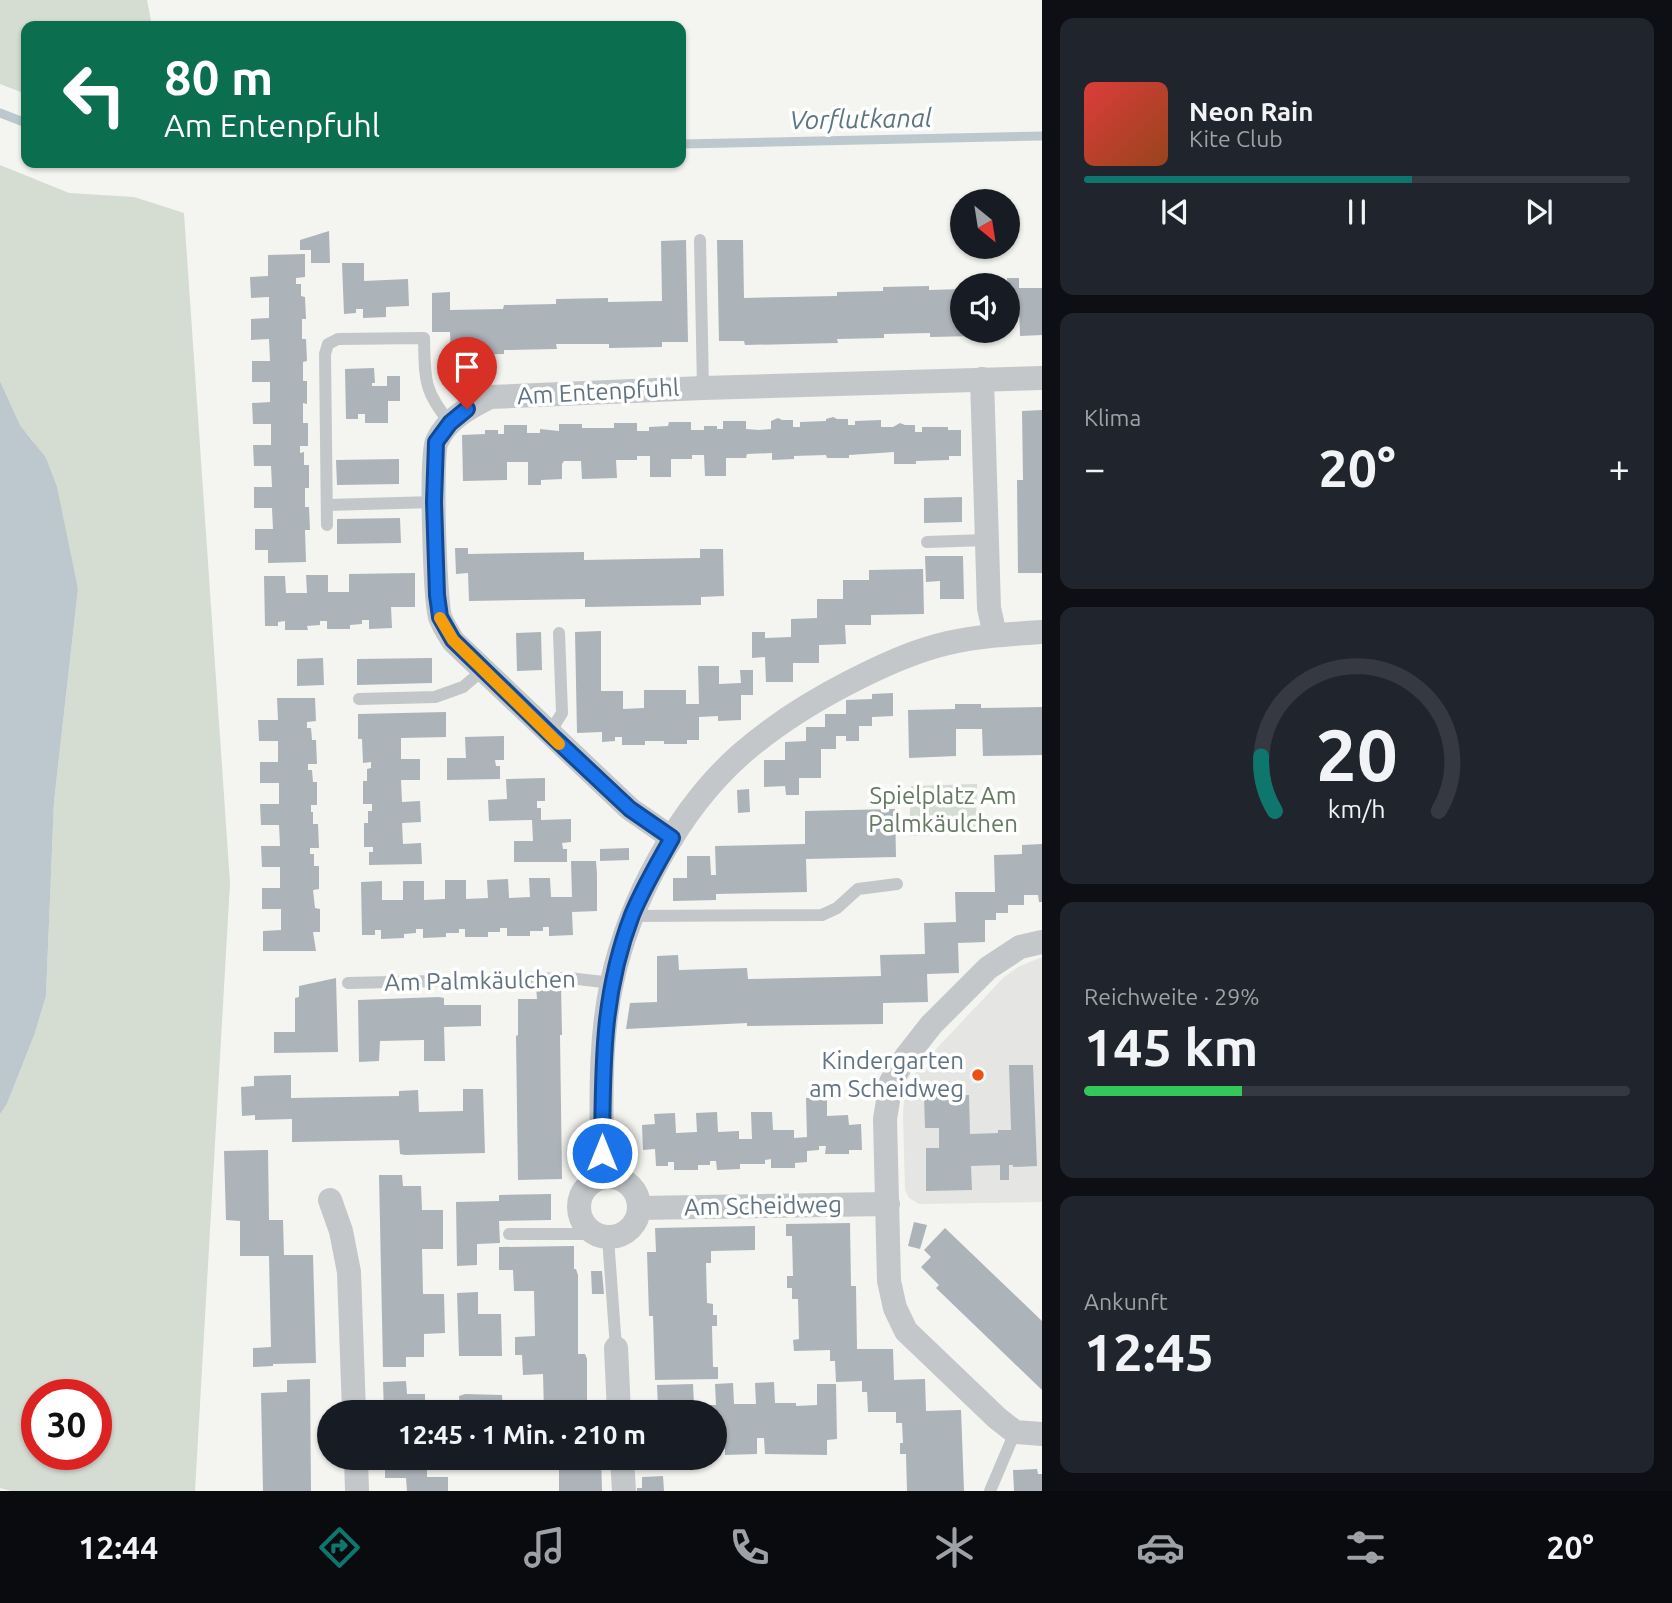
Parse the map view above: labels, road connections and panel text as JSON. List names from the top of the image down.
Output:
{
  "streets": {
    "street": ["Am Entenpfuhl", "Am Palmkäulchen", "Am Scheidweg"]
  },
  "crossings": [
    ["Am Entenpfuhl", "Am Palmkäulchen"],
    ["Am Palmkäulchen", "Am Scheidweg"]
  ],
  "water": ["Vorflutkanal"],
  "parks": ["Spielplatz Am Palmkäulchen"],
  "places": ["Kindergarten am Scheidweg"],
  "north": "bottom right",
  "page": {
    "turn": ["80 m", "Am Entenpfuhl"],
    "song": ["Neon Rain", "Kite Club"],
    "tile": [
      "Klima",
      ["Reichweite · 29%", "145 km"],
      ["Ankunft", "12:45"]
    ],
    "heat": ["−", "20°", "+"],
    "limit": "30",
    "trip": "12:45 · 1 Min. · 210 m",
    "tabs": ["12:44", "20°"],
    "gauge": ["20", "km/h"]
  }
}
